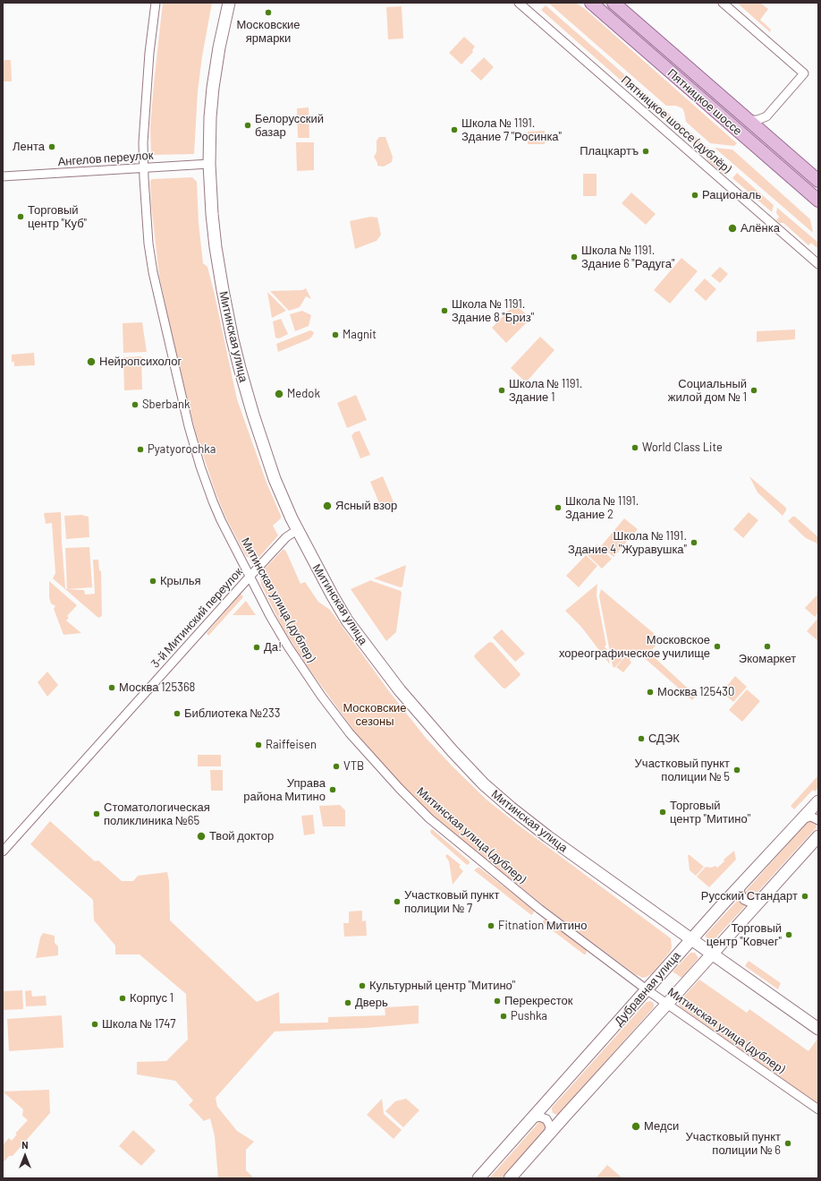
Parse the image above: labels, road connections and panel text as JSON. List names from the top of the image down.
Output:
{
  "streets": {
    "main road": ["Пятницкое шоссе", "Митинская улица", "Дубравная улица"],
    "street": [
      "Пятницкое шоссе (дублёр)",
      "Ангелов переулок",
      "Митинская улица (дублер)",
      "3-й Митинский переулок"
    ]
  },
  "crossings": [
    ["Ангелов переулок", "Митинская улица"],
    ["Ангелов переулок", "Митинская улица (дублер)"],
    ["Митинская улица", "3-й Митинский переулок"],
    ["Митинская улица", "Дубравная улица"],
    ["Митинская улица (дублер)", "3-й Митинский переулок"],
    ["Митинская улица (дублер)", "Дубравная улица"]
  ],
  "parks": ["Московские сезоны"],
  "places": [
    "Московские ярмарки",
    "Белорусский базар",
    "Школа № 1191. Здание 7 \"Росинка\"",
    "Лента",
    "Плацкартъ",
    "Рациональ",
    "Торговый центр \"Куб\"",
    "Алёнка",
    "Школа № 1191. Здание 6 \"Радуга\"",
    "Школа № 1191. Здание 8 \"Бриз\"",
    "Magnit",
    "Нейропсихолог",
    "Школа № 1191. Здание 1",
    "Социальный жилой дом № 1",
    "Medok",
    "Sberbank",
    "World Class Lite",
    "Pyatyorochka",
    "Ясный взор",
    "Школа № 1191. Здание 2",
    "Школа № 1191. Здание 4 \"Журавушка\"",
    "Крылья",
    "Московское хореографическое училище",
    "Экомаркет",
    "Да!",
    "Москва 125368",
    "Москва 125430",
    "Библиотека №233",
    "СДЭК",
    "Raiffeisen",
    "VTB",
    "Участковый пункт полиции № 5",
    "Управа района Митино",
    "Торговый центр \"Митино\"",
    "Стоматологическая поликлиника №65",
    "Твой доктор",
    "Русский Стандарт",
    "Участковый пункт полиции № 7",
    "Fitnation Митино",
    "Торговый центр \"Ковчег\"",
    "Культурный центр \"Митино\"",
    "Корпус 1",
    "Перекресток",
    "Дверь",
    "Pushka",
    "Школа № 1747",
    "Медси",
    "Участковый пункт полиции № 6"
  ],
  "north": "top"
}
